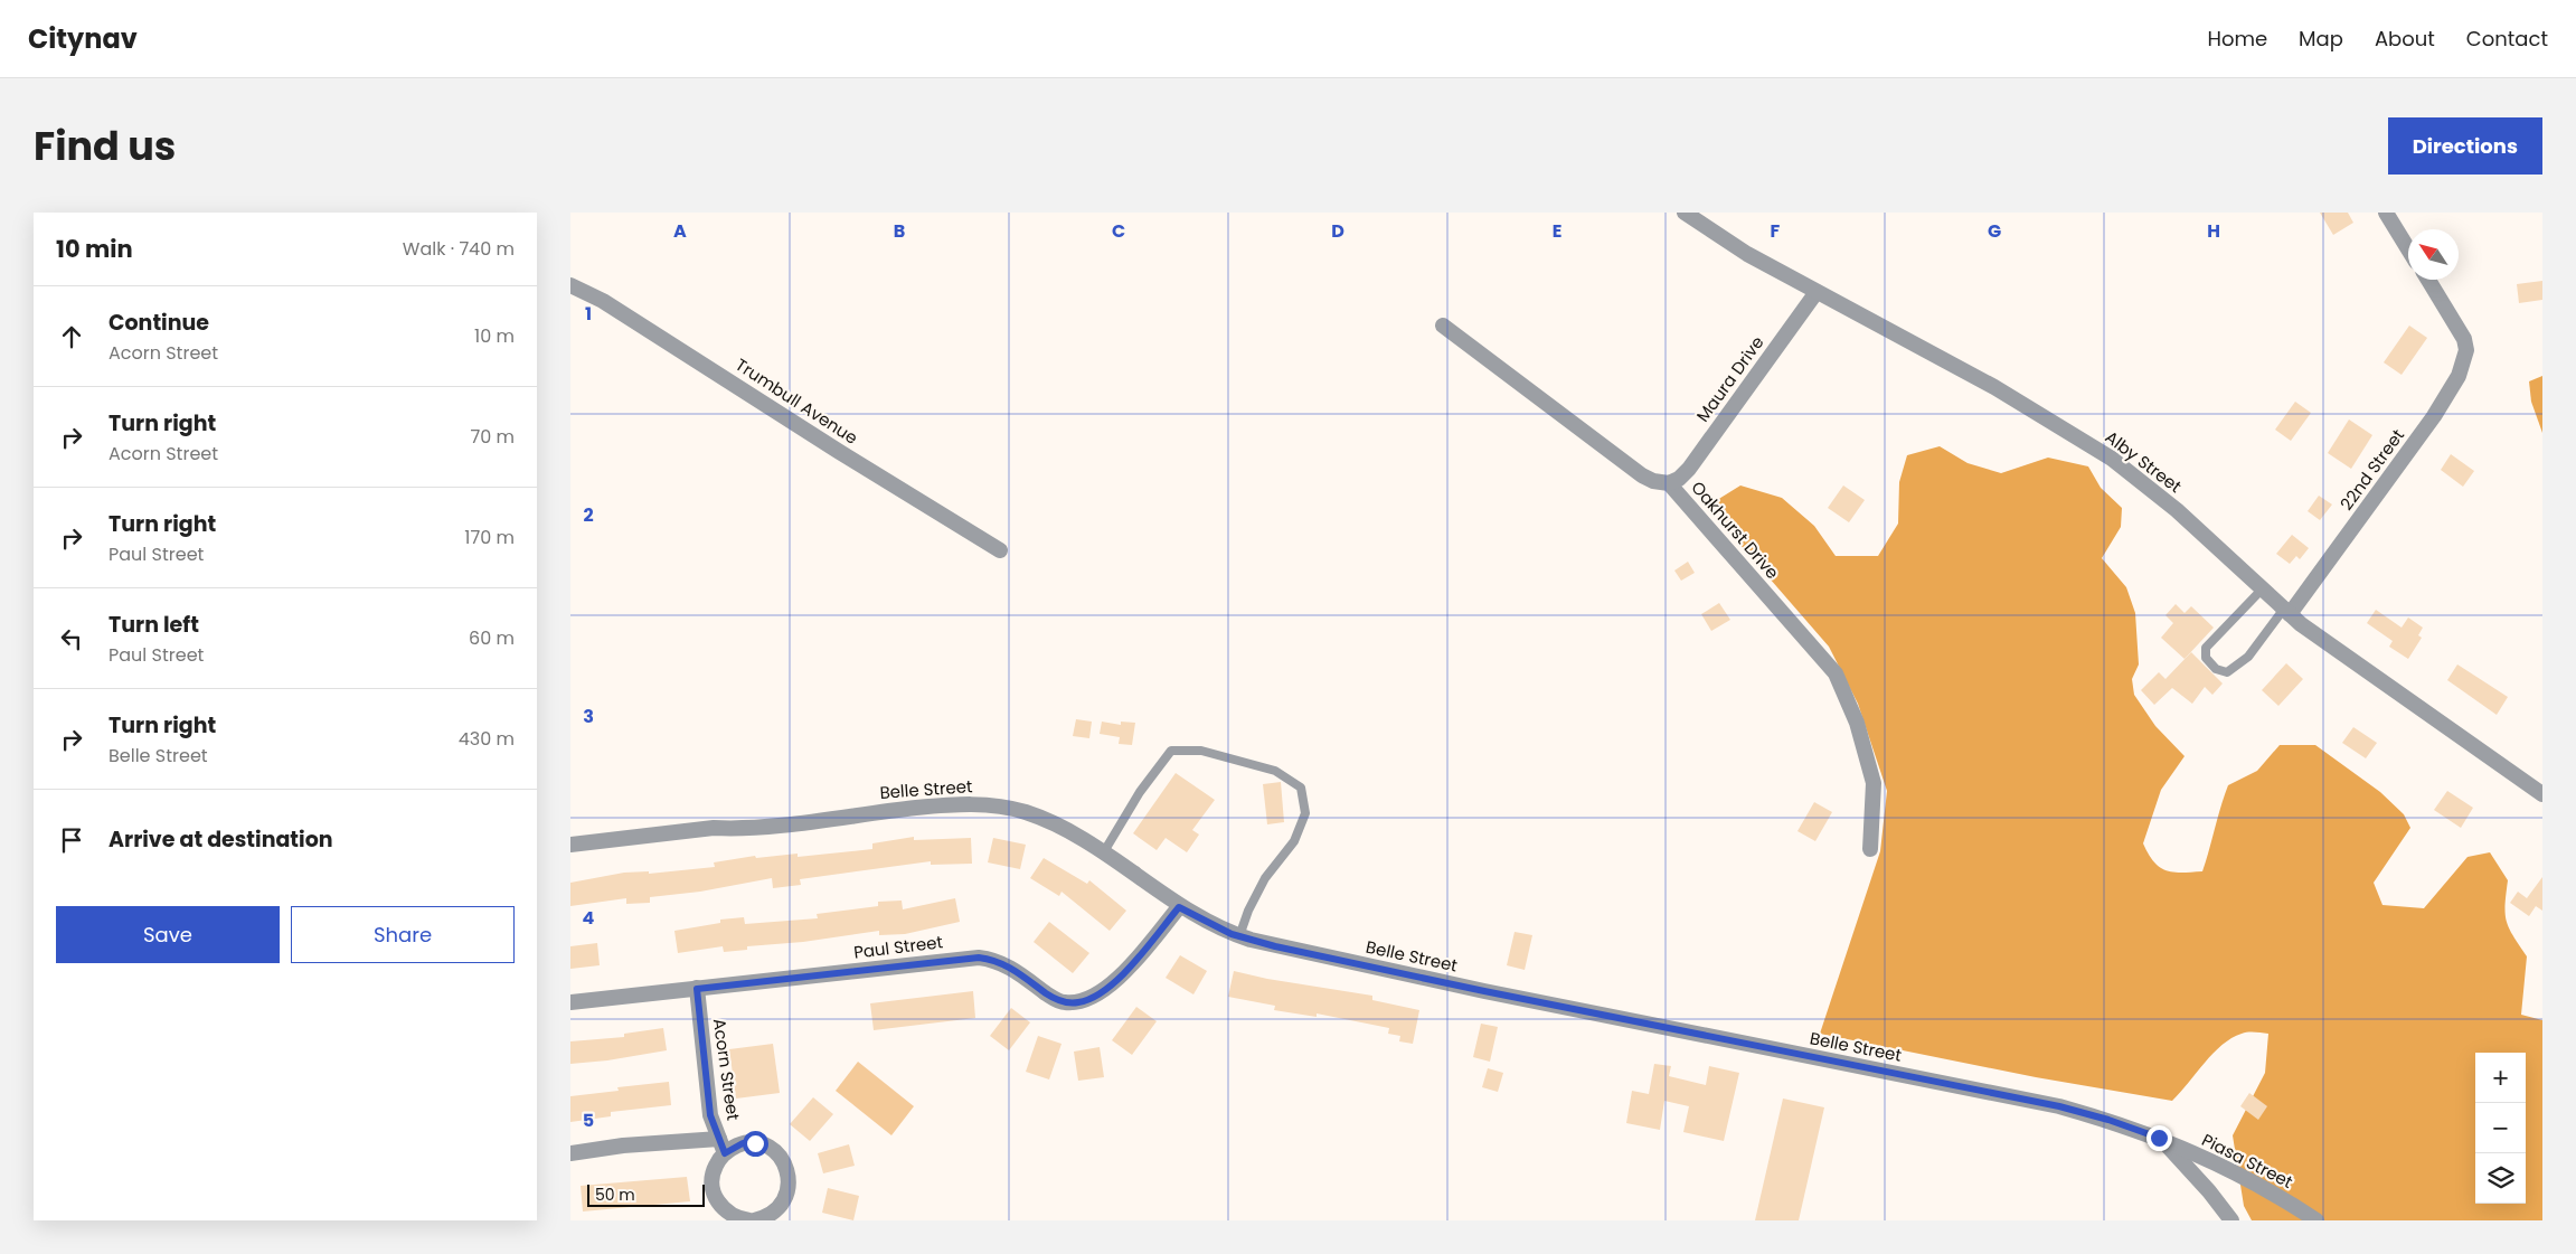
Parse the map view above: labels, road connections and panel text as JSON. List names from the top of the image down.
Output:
{
  "streets": {
    "street": [
      "Maura Drive",
      "Trumbull Avenue",
      "Alby Street",
      "22nd Street",
      "Oakhurst Drive",
      "Belle Street",
      "Paul Street",
      "Acorn Street",
      "Piasa Street"
    ]
  },
  "crossings": [
    ["Maura Drive", "Alby Street"],
    ["Maura Drive", "Oakhurst Drive"],
    ["Alby Street", "22nd Street"],
    ["Belle Street", "Paul Street"],
    ["Belle Street", "Piasa Street"],
    ["Paul Street", "Acorn Street"]
  ],
  "scale_bar": "50 m",
  "north": "top left",
  "page": {
    "header": "Citynav",
    "nav": [
      "Home",
      "Map",
      "About",
      "Contact"
    ],
    "title": "Find us",
    "buttons": [
      "Directions",
      ["Save", "Share"]
    ],
    "heading": ["10 min", "Walk · 740 m"],
    "list": [
      ["Continue", "Acorn Street", "10 m"],
      ["Turn right", "Acorn Street", "70 m"],
      ["Turn right", "Paul Street", "170 m"],
      ["Turn left", "Paul Street", "60 m"],
      ["Turn right", "Belle Street", "430 m"],
      "Arrive at destination"
    ],
    "map_buttons": ["+", "−"],
    "scale": "50 m"
  },
  "grid": {
    "columns": [
      "A",
      "B",
      "C",
      "D",
      "E",
      "F",
      "G",
      "H"
    ],
    "rows": [
      "1",
      "2",
      "3",
      "4",
      "5"
    ]
  }
}
